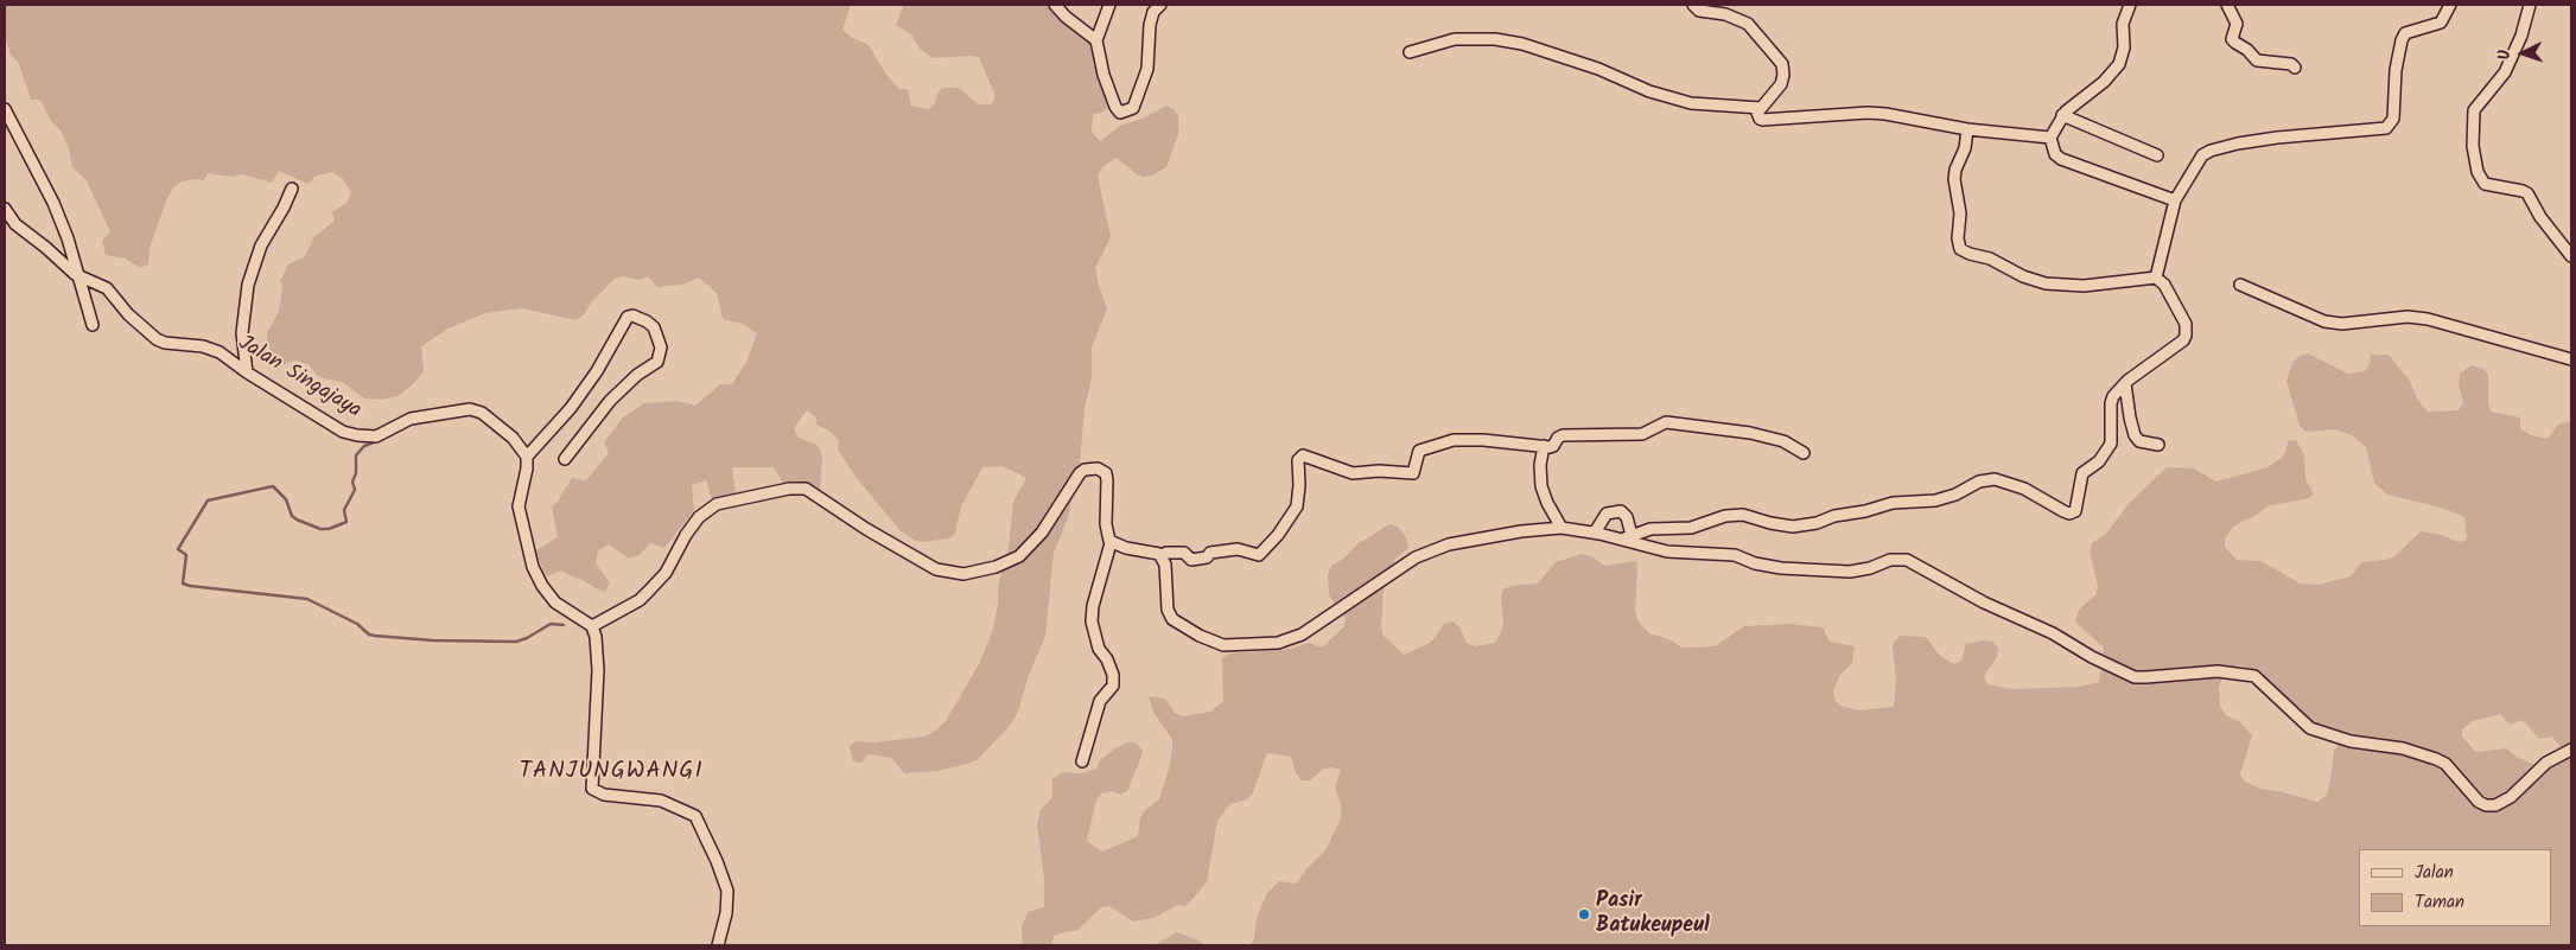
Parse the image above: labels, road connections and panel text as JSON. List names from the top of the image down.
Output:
{
  "streets": {
    "street": ["Jalan Singajaya"]
  },
  "districts": ["TANJUNGWANGI"],
  "places": ["Pasir Batukeupeul"],
  "legend": ["Jalan", "Taman"],
  "north": "left"
}
